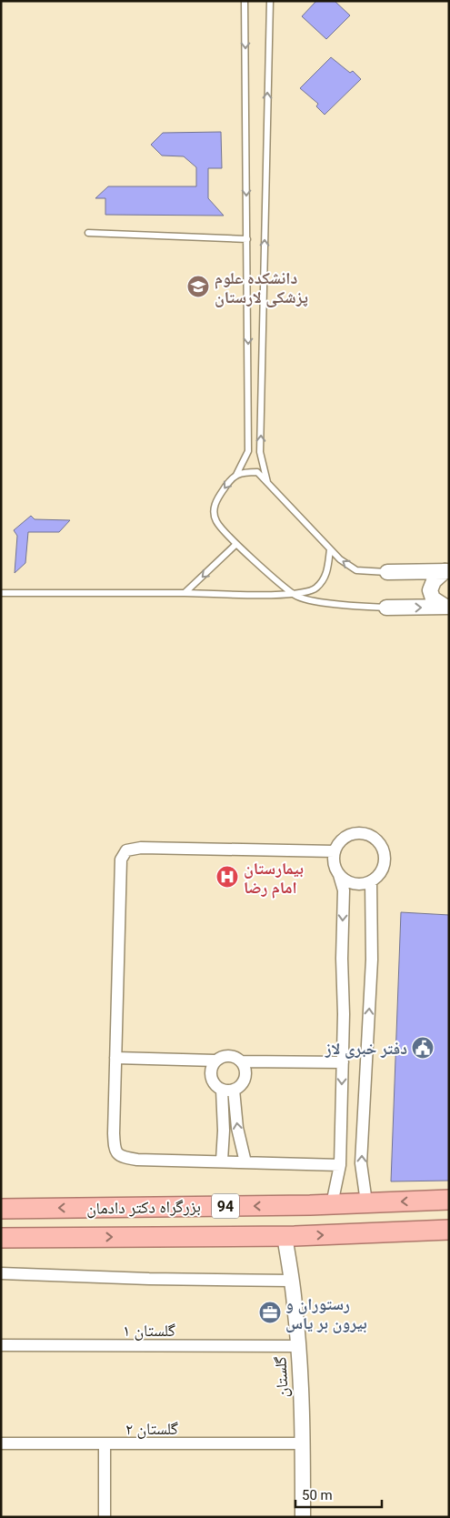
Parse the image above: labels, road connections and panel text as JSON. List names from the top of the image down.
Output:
{
  "streets": {
    "highway": ["94", "بزرگراه دکتر دادمان"],
    "street": ["گلستان ۱", "گلستان", "گلستان ۲"]
  },
  "crossings": [
    ["بزرگراه دکتر دادمان", "گلستان"],
    ["گلستان ۱", "گلستان"],
    ["گلستان", "گلستان ۲"]
  ],
  "places": {
    "school or university": ["دانشکده علوم پزشکی لارستان"],
    "hospital": ["بیمارستان امام رضا"],
    "public building": ["دفتر خبری لاز"],
    "office": ["رستوران و بیرون بر یاس"]
  },
  "scale_bar": "50 m"
}
